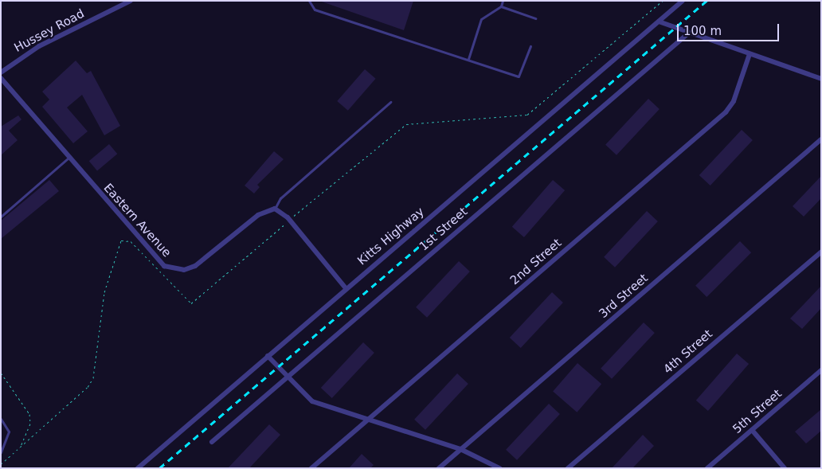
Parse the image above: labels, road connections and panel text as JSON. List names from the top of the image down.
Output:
{
  "streets": {
    "street": [
      "Hussey Road",
      "Eastern Avenue",
      "1st Street",
      "Kitts Highway",
      "2nd Street",
      "3rd Street",
      "4th Street",
      "5th Street"
    ]
  },
  "scale_bar": "100 m"
}
